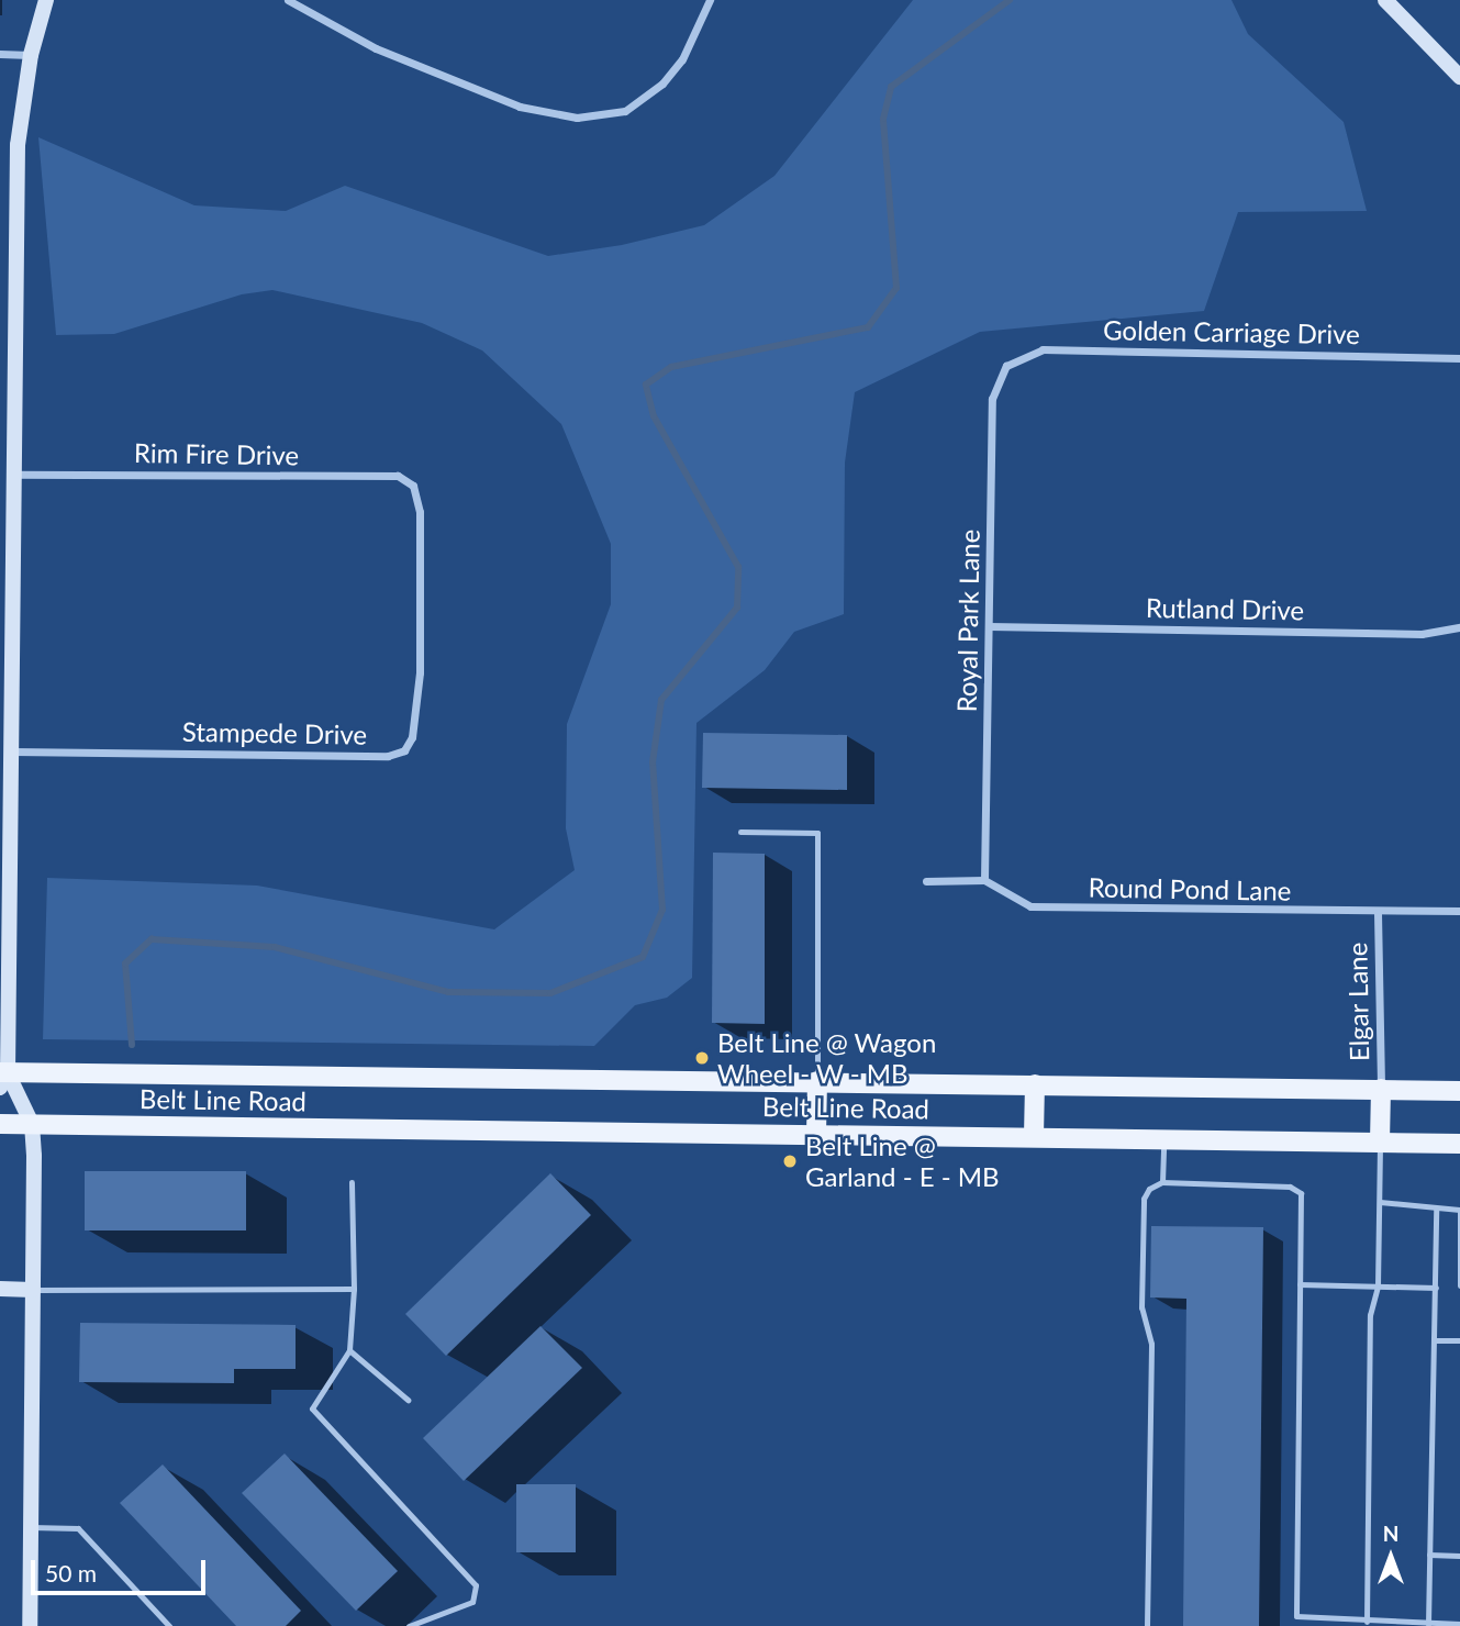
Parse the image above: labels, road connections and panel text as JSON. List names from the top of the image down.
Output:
{
  "streets": {
    "main road": ["Belt Line Road"],
    "street": [
      "Golden Carriage Drive",
      "Rim Fire Drive",
      "Rutland Drive",
      "Royal Park Lane",
      "Stampede Drive",
      "Round Pond Lane",
      "Elgar Lane"
    ]
  },
  "crossings": [
    ["Golden Carriage Drive", "Royal Park Lane"],
    ["Rim Fire Drive", "Stampede Drive"],
    ["Rutland Drive", "Royal Park Lane"],
    ["Royal Park Lane", "Round Pond Lane"],
    ["Round Pond Lane", "Elgar Lane"],
    ["Elgar Lane", "Belt Line Road"]
  ],
  "places": ["Belt Line @ Wagon Wheel - W - MB", "Belt Line @ Garland - E - MB"],
  "scale_bar": "50 m",
  "north": "top"
}
